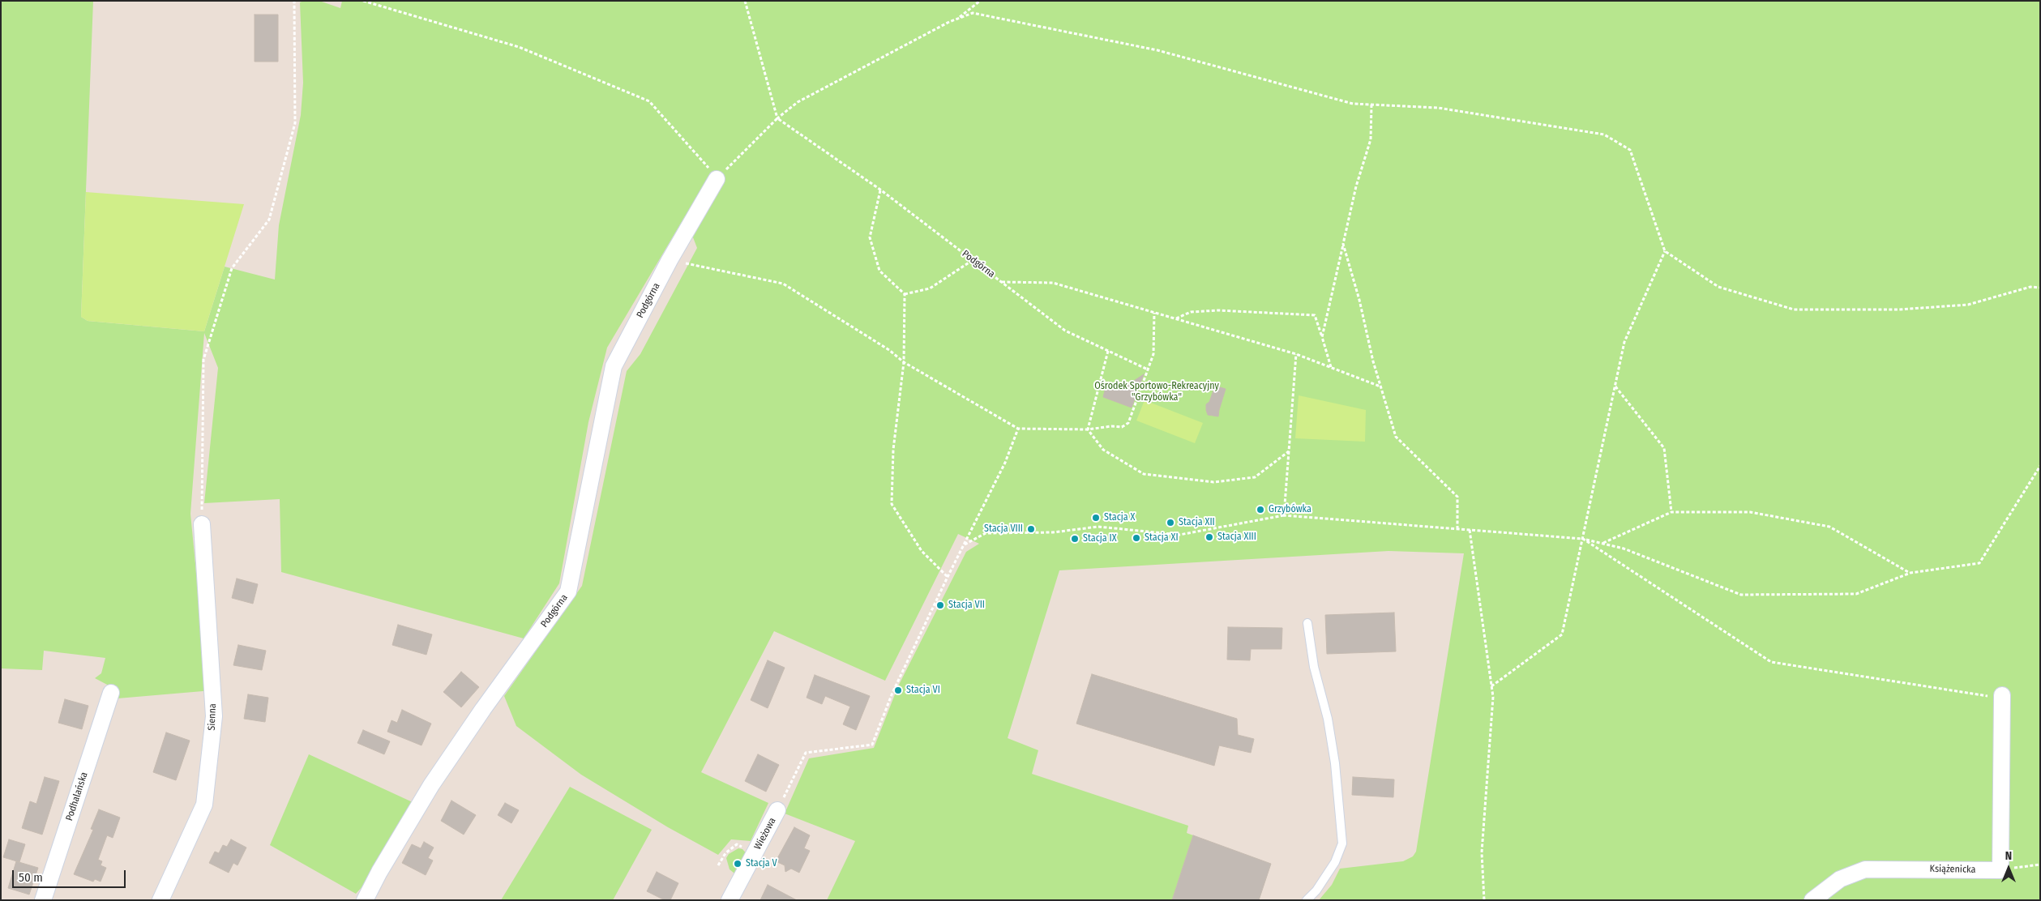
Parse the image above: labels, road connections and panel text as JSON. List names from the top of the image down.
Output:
{
  "streets": {
    "street": [
      "Podgórna",
      "Sienna",
      "Podhalańska",
      "Wieżowa",
      "Książenicka"
    ]
  },
  "parks": ["Ośrodek Sportowo-Rekreacyjny \"Grzybówka\""],
  "places": [
    "Grzybówka",
    "Stacja X",
    "Stacja XII",
    "Stacja VIII",
    "Stacja XIII",
    "Stacja XI",
    "Stacja IX",
    "Stacja VII",
    "Stacja VI",
    "Stacja V"
  ],
  "scale_bar": "50 m",
  "north": "top"
}
